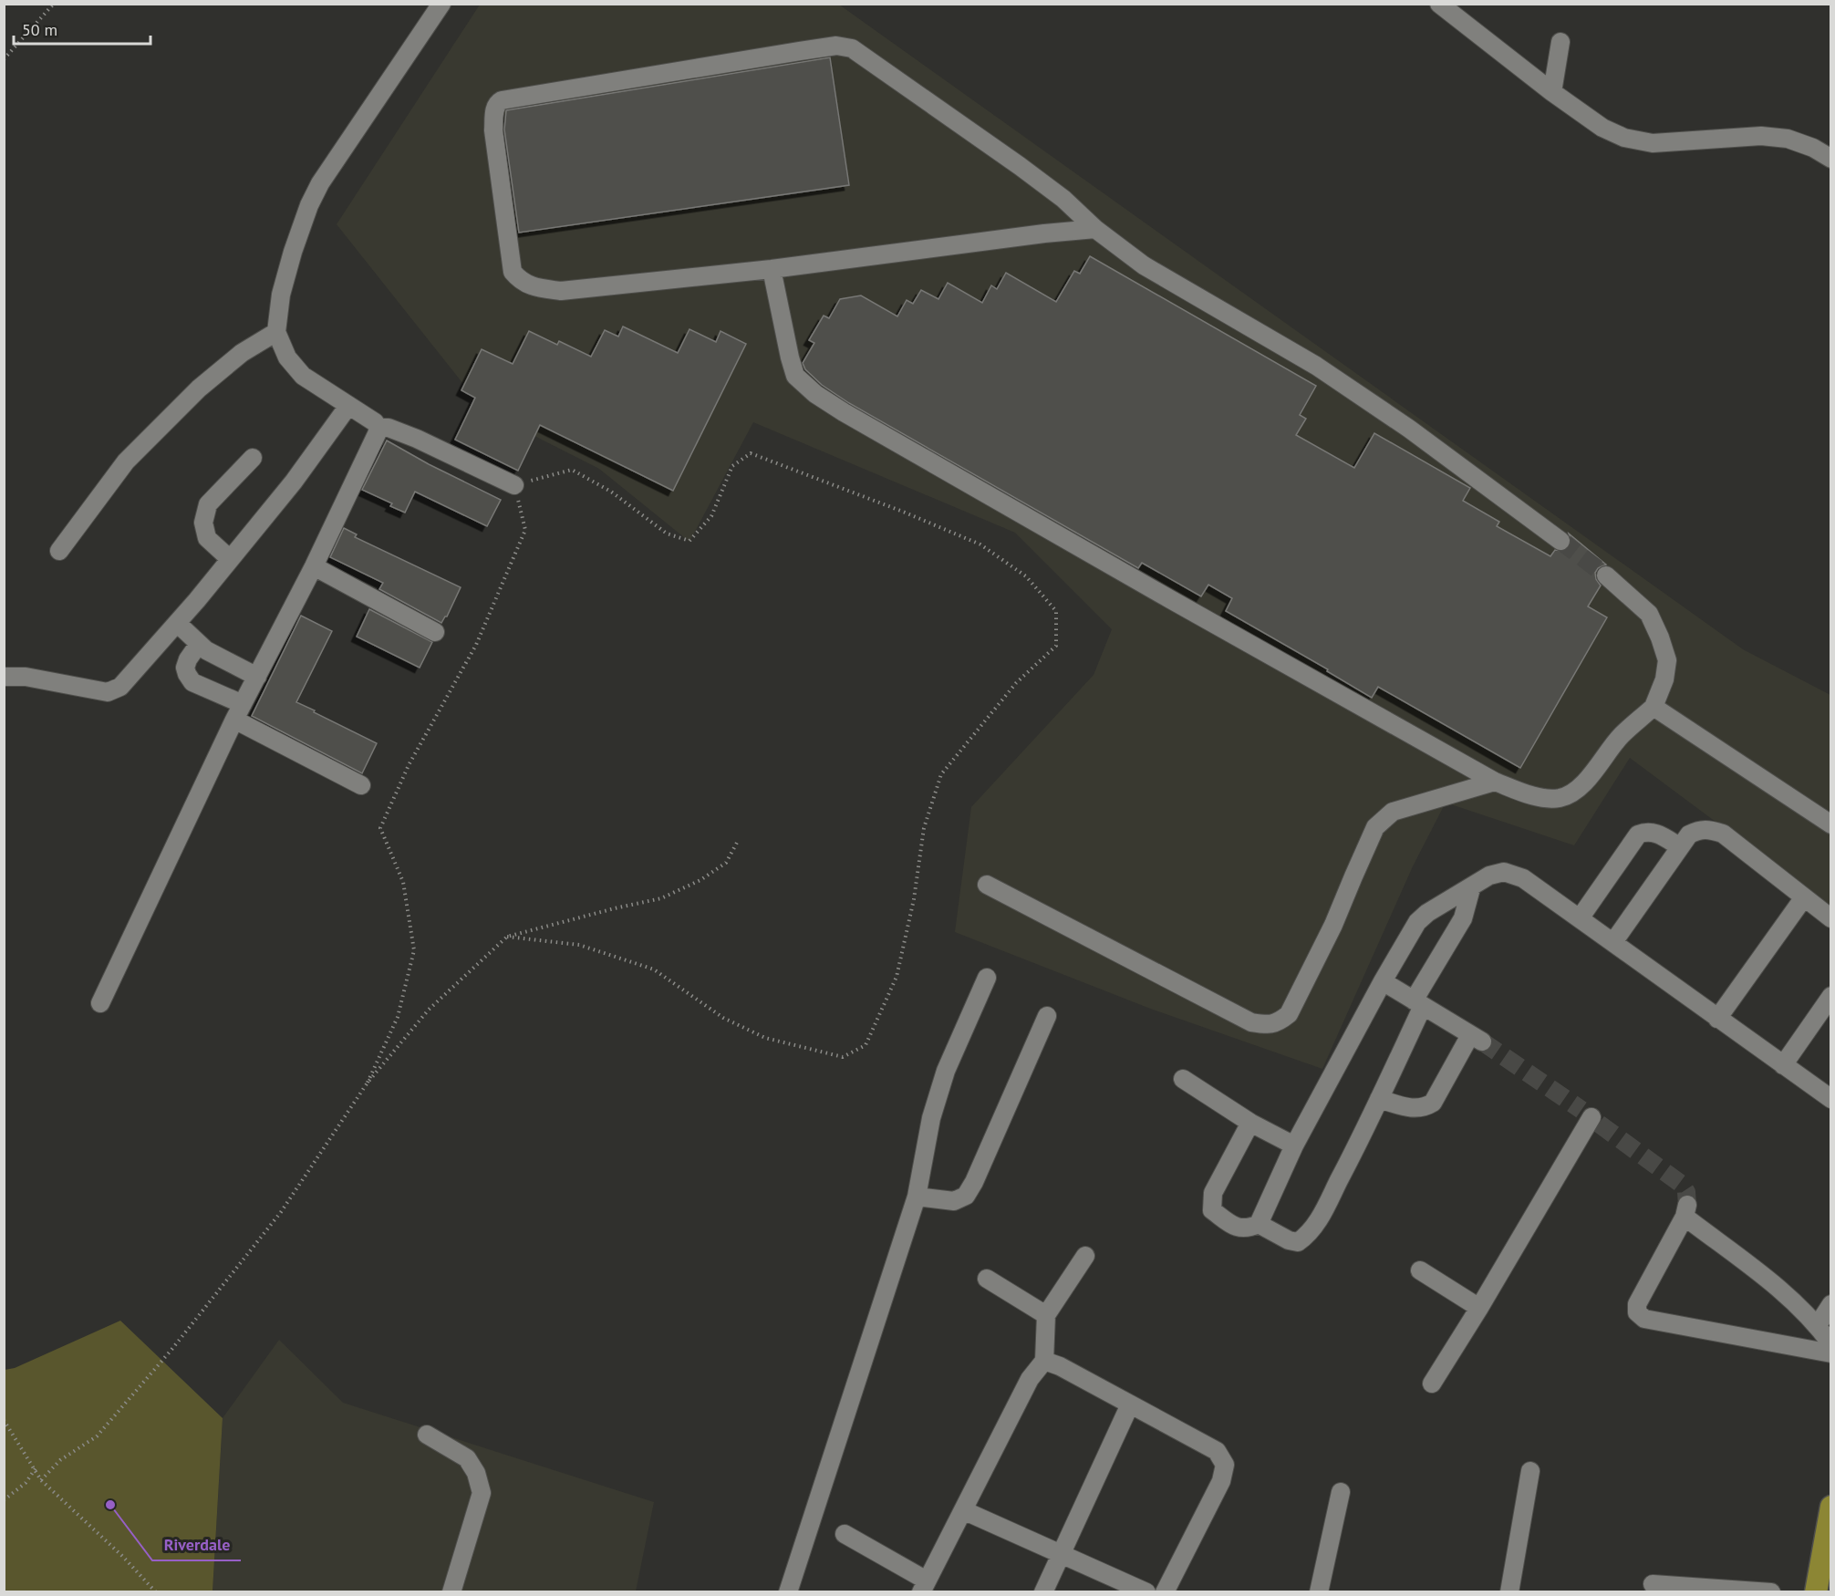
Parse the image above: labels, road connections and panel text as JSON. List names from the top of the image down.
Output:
{
  "places": ["Riverdale"],
  "scale_bar": "50 m"
}
